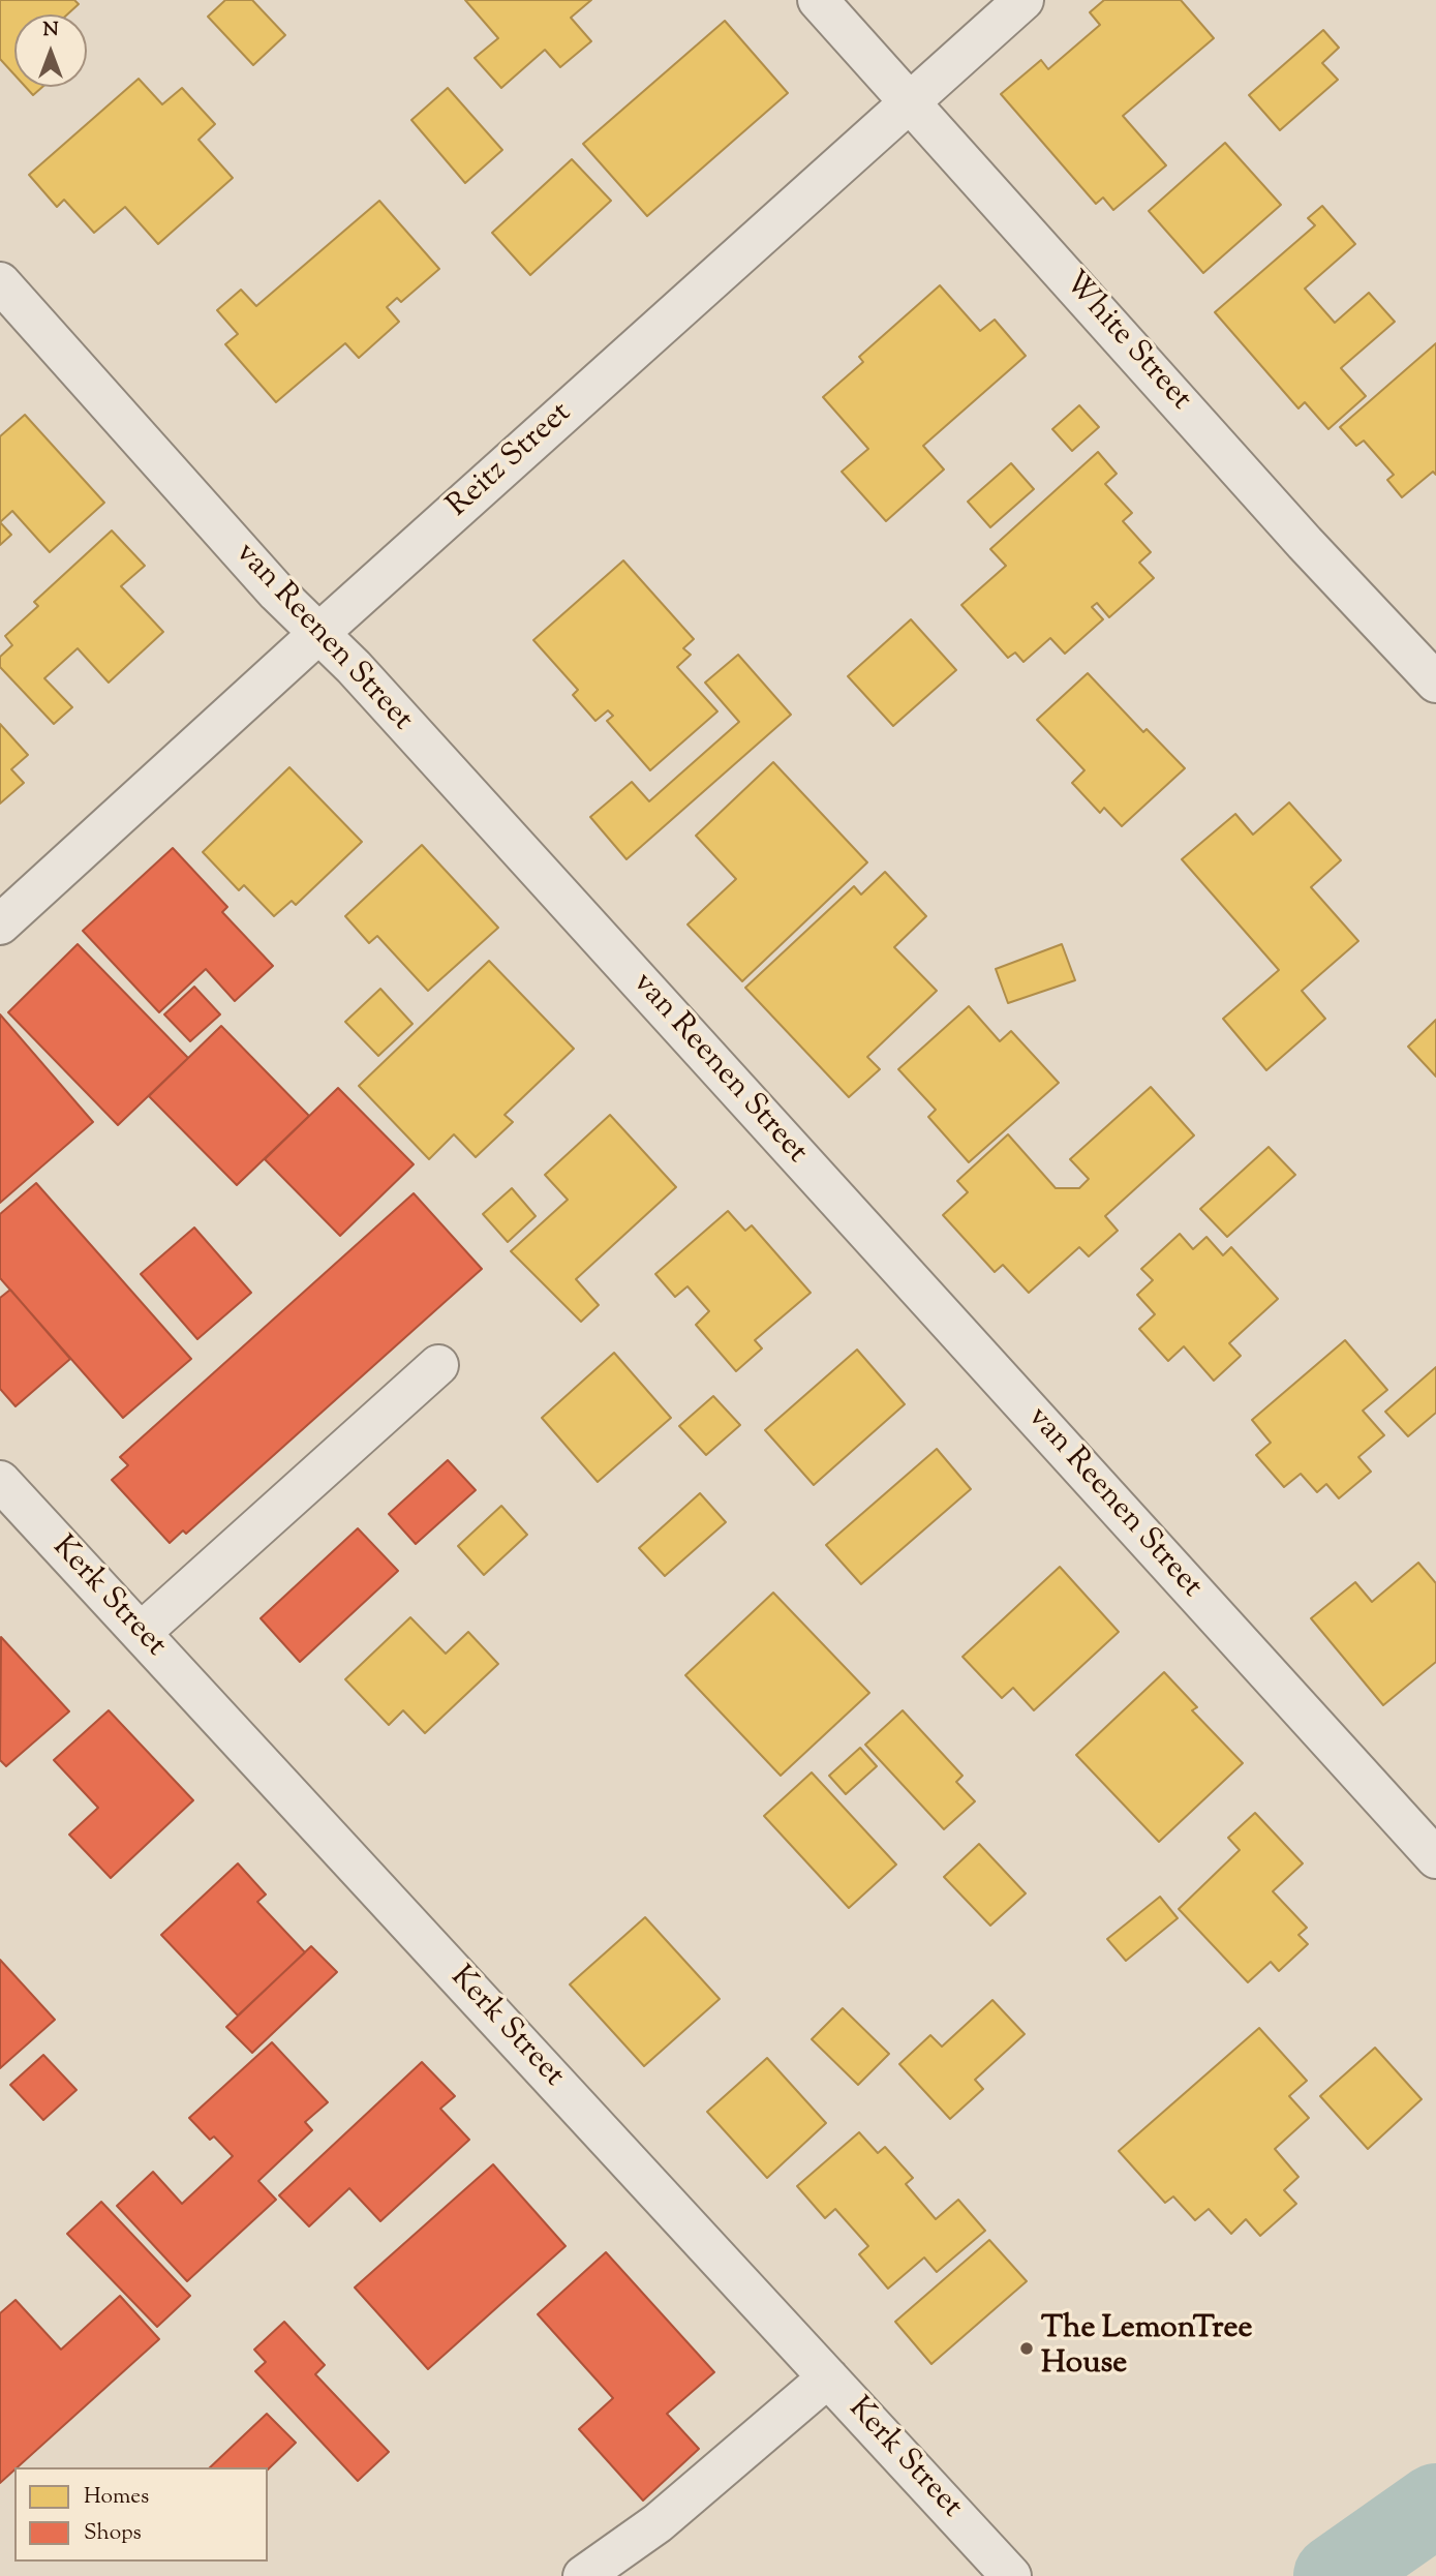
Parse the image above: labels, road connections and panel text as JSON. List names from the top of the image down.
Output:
{
  "streets": {
    "street": [
      "White Street",
      "Reitz Street",
      "van Reenen Street",
      "Kerk Street"
    ]
  },
  "crossings": [
    ["White Street", "Reitz Street"],
    ["Reitz Street", "van Reenen Street"]
  ],
  "places": ["The LemonTree House"],
  "legend": ["Homes", "Shops"],
  "north": "top"
}
